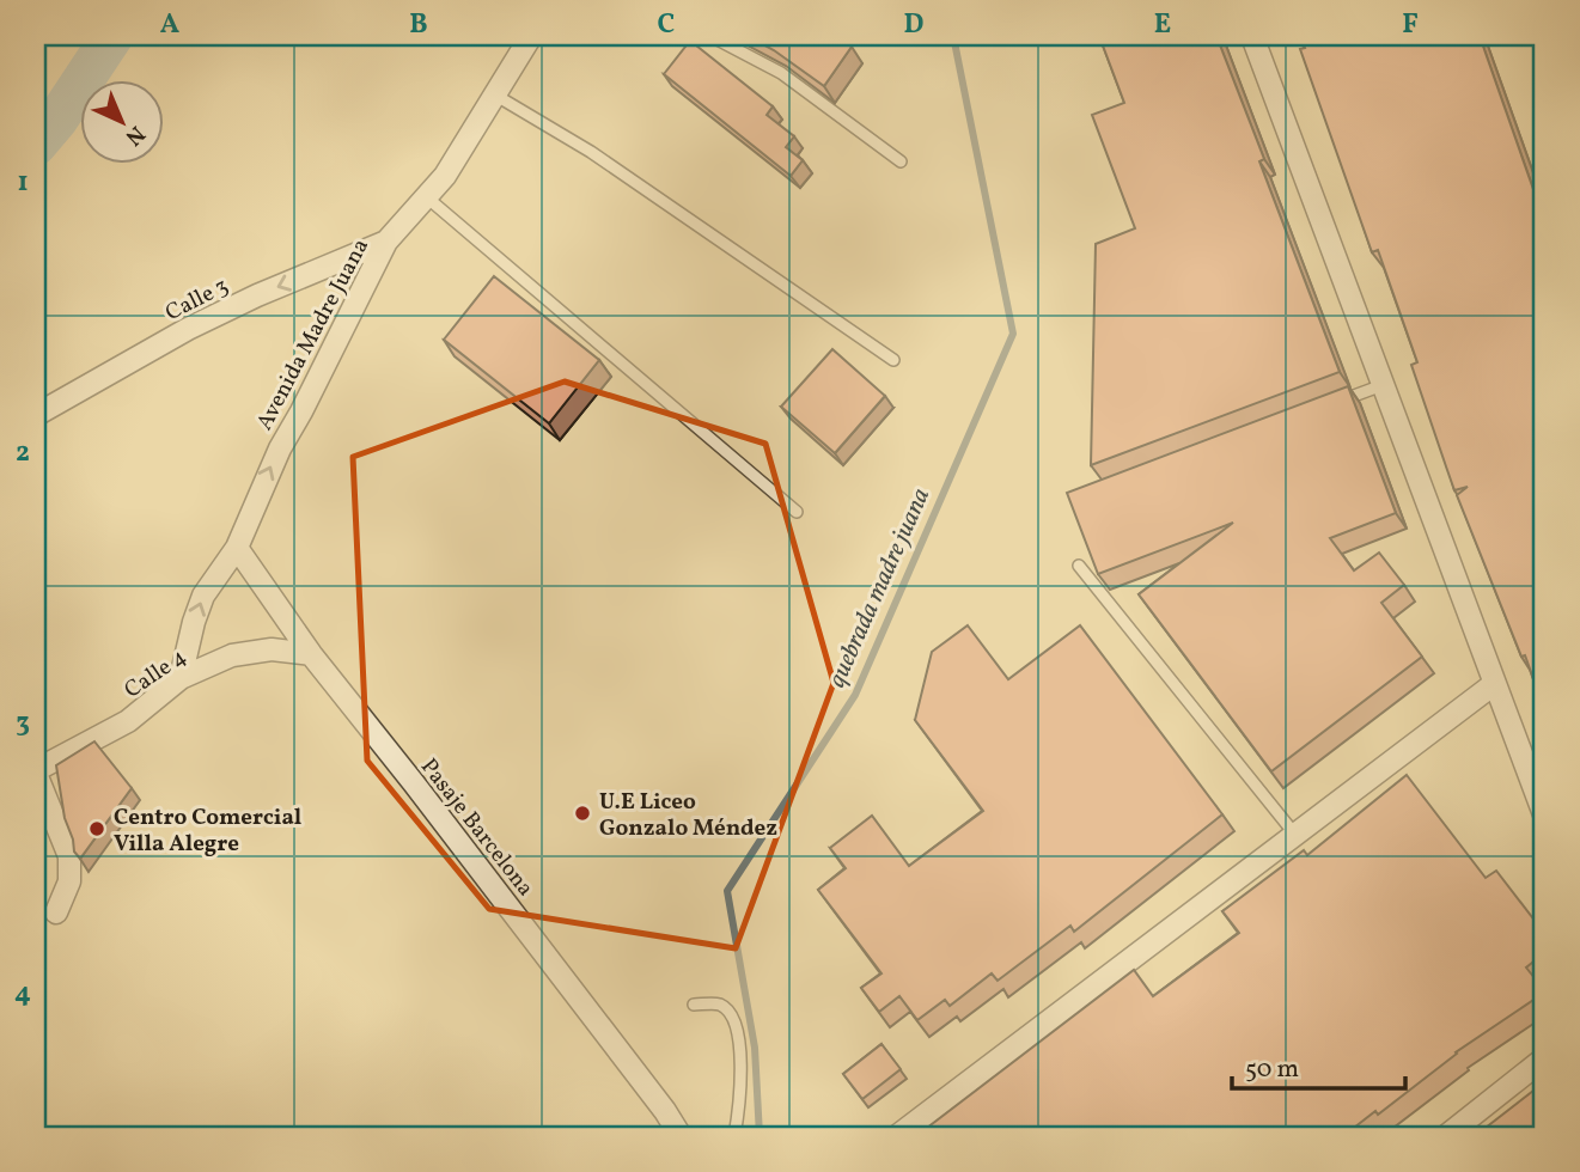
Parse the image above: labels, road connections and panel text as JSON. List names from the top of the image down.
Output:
{
  "streets": {
    "street": [
      "Calle 3",
      "Avenida Madre Juana",
      "Calle 4",
      "Pasaje Barcelona"
    ]
  },
  "crossings": [
    ["Calle 3", "Avenida Madre Juana"],
    ["Avenida Madre Juana", "Calle 4"],
    ["Avenida Madre Juana", "Pasaje Barcelona"],
    ["Calle 4", "Pasaje Barcelona"]
  ],
  "one_way": ["Calle 3", "Avenida Madre Juana"],
  "water": ["quebrada madre juana"],
  "places": ["U.E Liceo Gonzalo Méndez", "Centro Comercial Villa Alegre"],
  "scale_bar": "50 m",
  "north": "bottom right",
  "grid": {
    "columns": [
      "A",
      "B",
      "C",
      "D",
      "E",
      "F"
    ],
    "rows": [
      "1",
      "2",
      "3",
      "4"
    ]
  }
}
